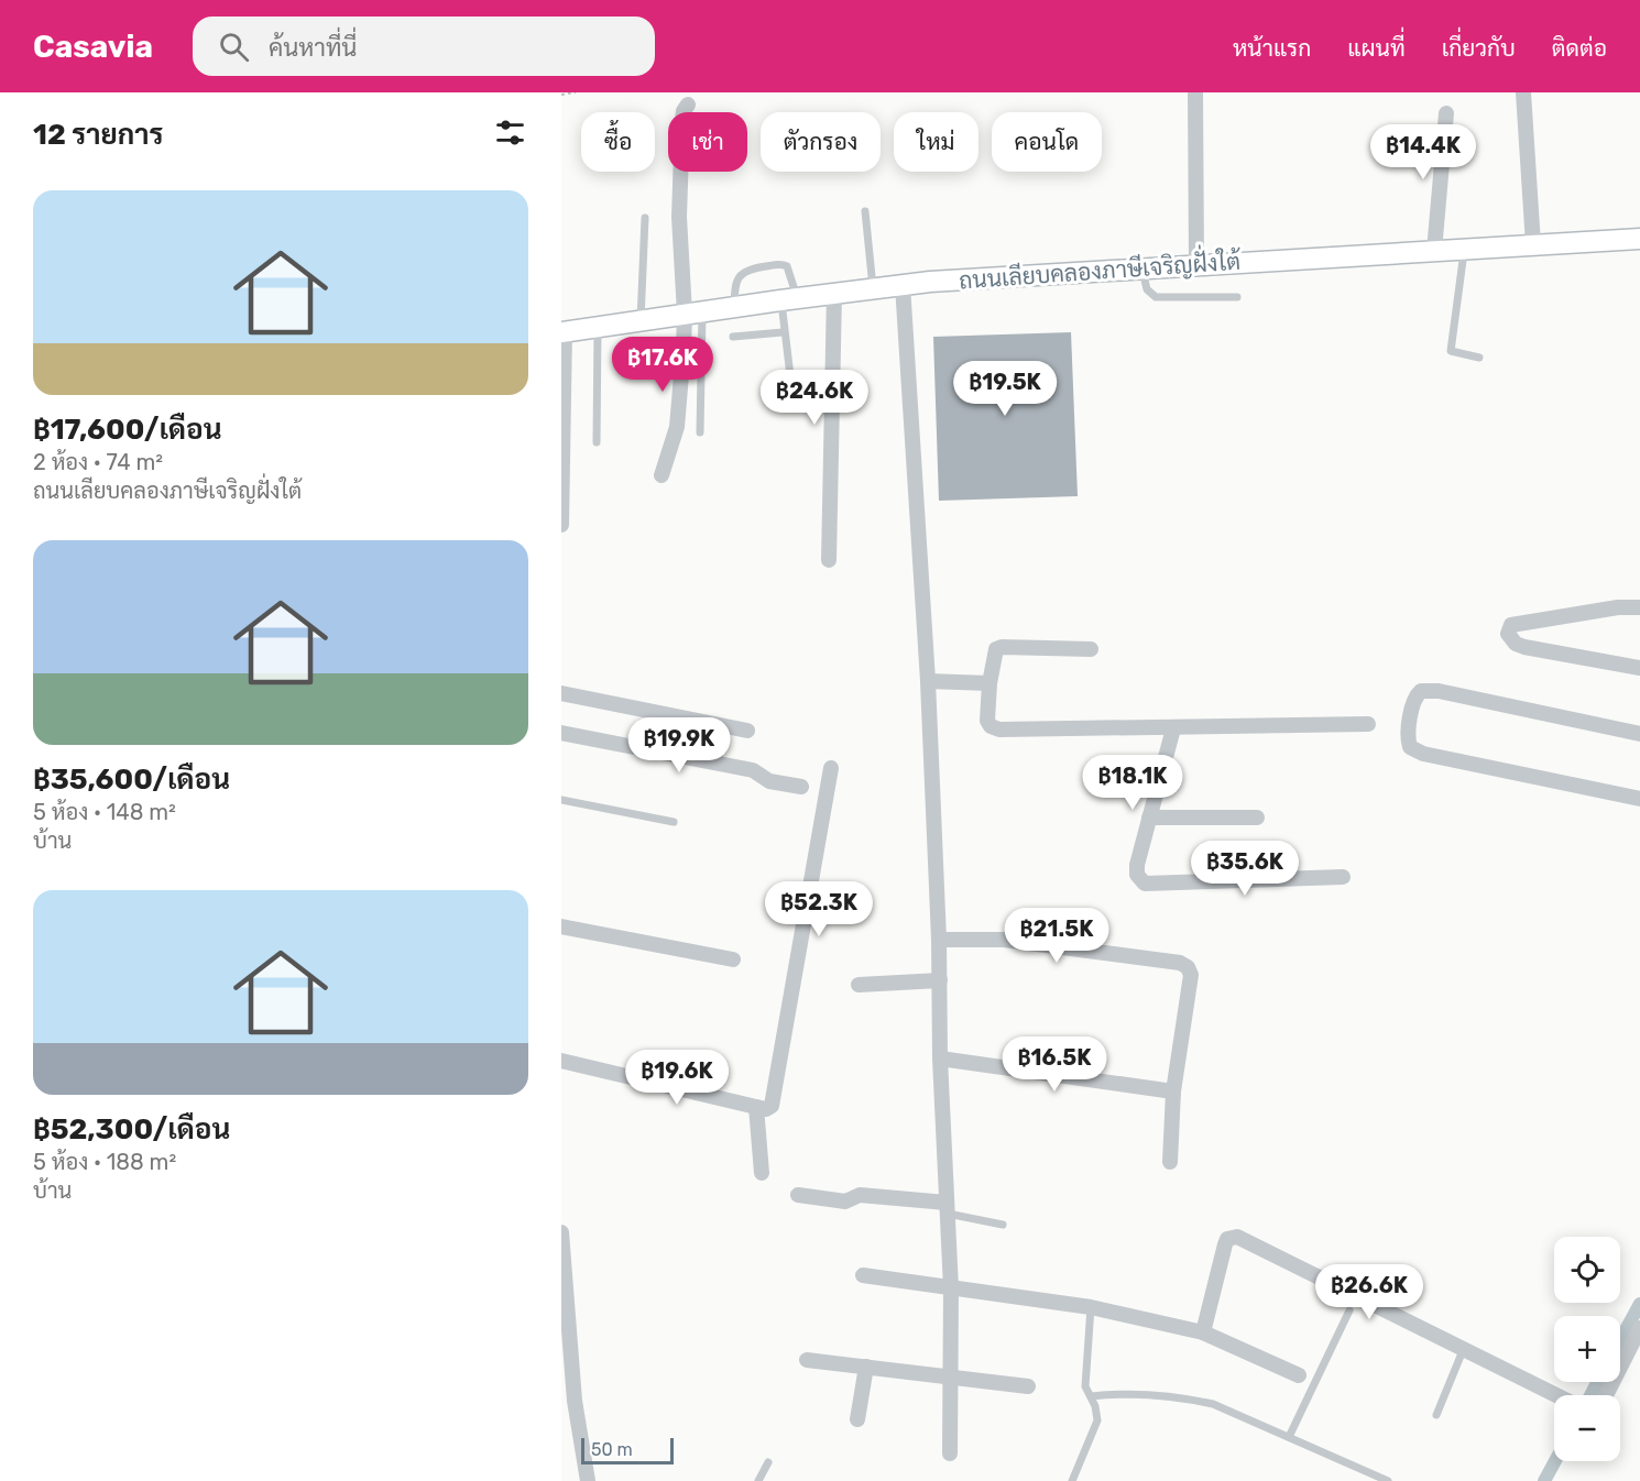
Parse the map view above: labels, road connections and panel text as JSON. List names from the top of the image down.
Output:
{
  "streets": {
    "street": ["ถนนเลียบคลองภาษีเจริญฝั่งใต้"]
  },
  "scale_bar": "50 m",
  "page": {
    "header": "Casavia",
    "search": "ค้นหาที่นี่",
    "nav": [
      "หน้าแรก",
      "แผนที่",
      "เกี่ยวกับ",
      "ติดต่อ"
    ],
    "heading": "12 รายการ",
    "chip": [
      "ซื้อ",
      "เช่า",
      "ตัวกรอง",
      "ใหม่",
      "คอนโด"
    ],
    "price": [
      "฿14.4K",
      "฿17.6K",
      "฿19.5K",
      "฿24.6K",
      "฿19.9K",
      "฿18.1K",
      "฿35.6K",
      "฿52.3K",
      "฿21.5K",
      "฿16.5K",
      "฿19.6K",
      "฿26.6K"
    ],
    "list": [
      {
        "name": "฿17,600/เดือน",
        "note": "2 ห้อง · 74 m² · ถนนเลียบคลองภาษีเจริญฝั่งใต้"
      },
      {
        "name": "฿35,600/เดือน",
        "note": "5 ห้อง · 148 m² · บ้าน"
      },
      {
        "name": "฿52,300/เดือน",
        "note": "5 ห้อง · 188 m² · บ้าน"
      }
    ],
    "map_buttons": ["+", "−"],
    "scale": "50 m"
  }
}
